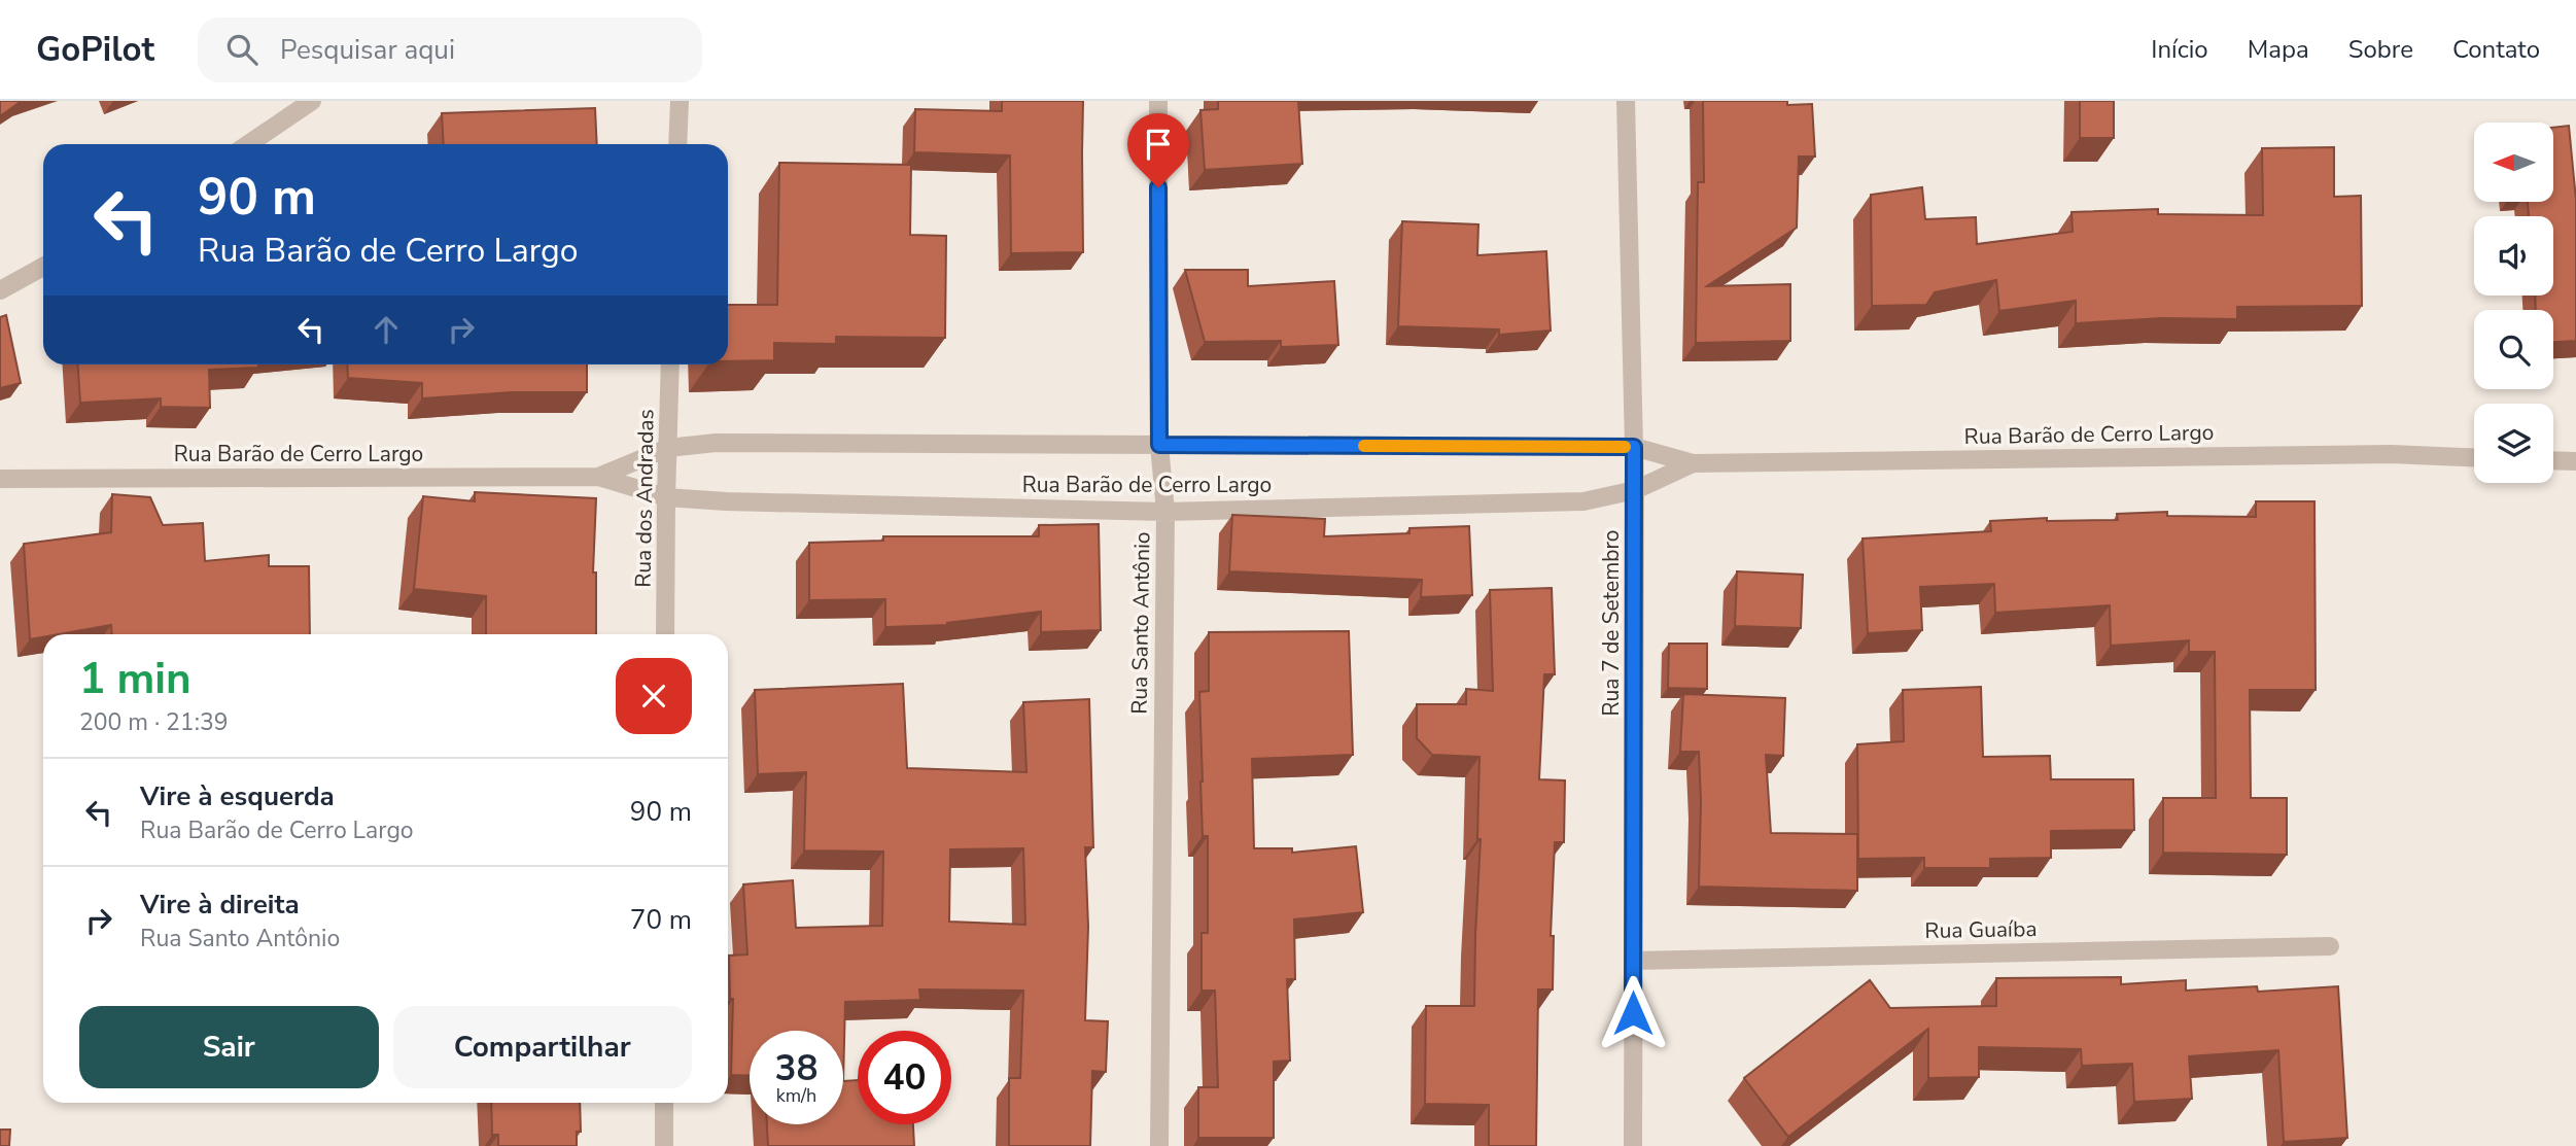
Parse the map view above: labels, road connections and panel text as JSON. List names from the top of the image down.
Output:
{
  "streets": {
    "street": [
      "Rua Barão de Cerro Largo",
      "Rua dos Andradas",
      "Rua Santo Antônio",
      "Rua 7 de Setembro",
      "Rua Guaíba"
    ]
  },
  "crossings": [
    ["Rua Barão de Cerro Largo", "Rua dos Andradas"],
    ["Rua Barão de Cerro Largo", "Rua Santo Antônio"],
    ["Rua Barão de Cerro Largo", "Rua 7 de Setembro"],
    ["Rua 7 de Setembro", "Rua Guaíba"]
  ],
  "north": "left",
  "page": {
    "header": "GoPilot",
    "search": "Pesquisar aqui",
    "nav": [
      "Início",
      "Mapa",
      "Sobre",
      "Contato"
    ],
    "turn": ["90 m", "Rua Barão de Cerro Largo"],
    "heading": ["1 min", "200 m · 21:39"],
    "list": [
      {
        "name": "Vire à esquerda",
        "note": "Rua Barão de Cerro Largo",
        "value": "90 m"
      },
      {
        "name": "Vire à direita",
        "note": "Rua Santo Antônio",
        "value": "70 m"
      }
    ],
    "buttons": ["Sair", "Compartilhar"],
    "speed": "38 km/h",
    "limit": "40"
  }
}
